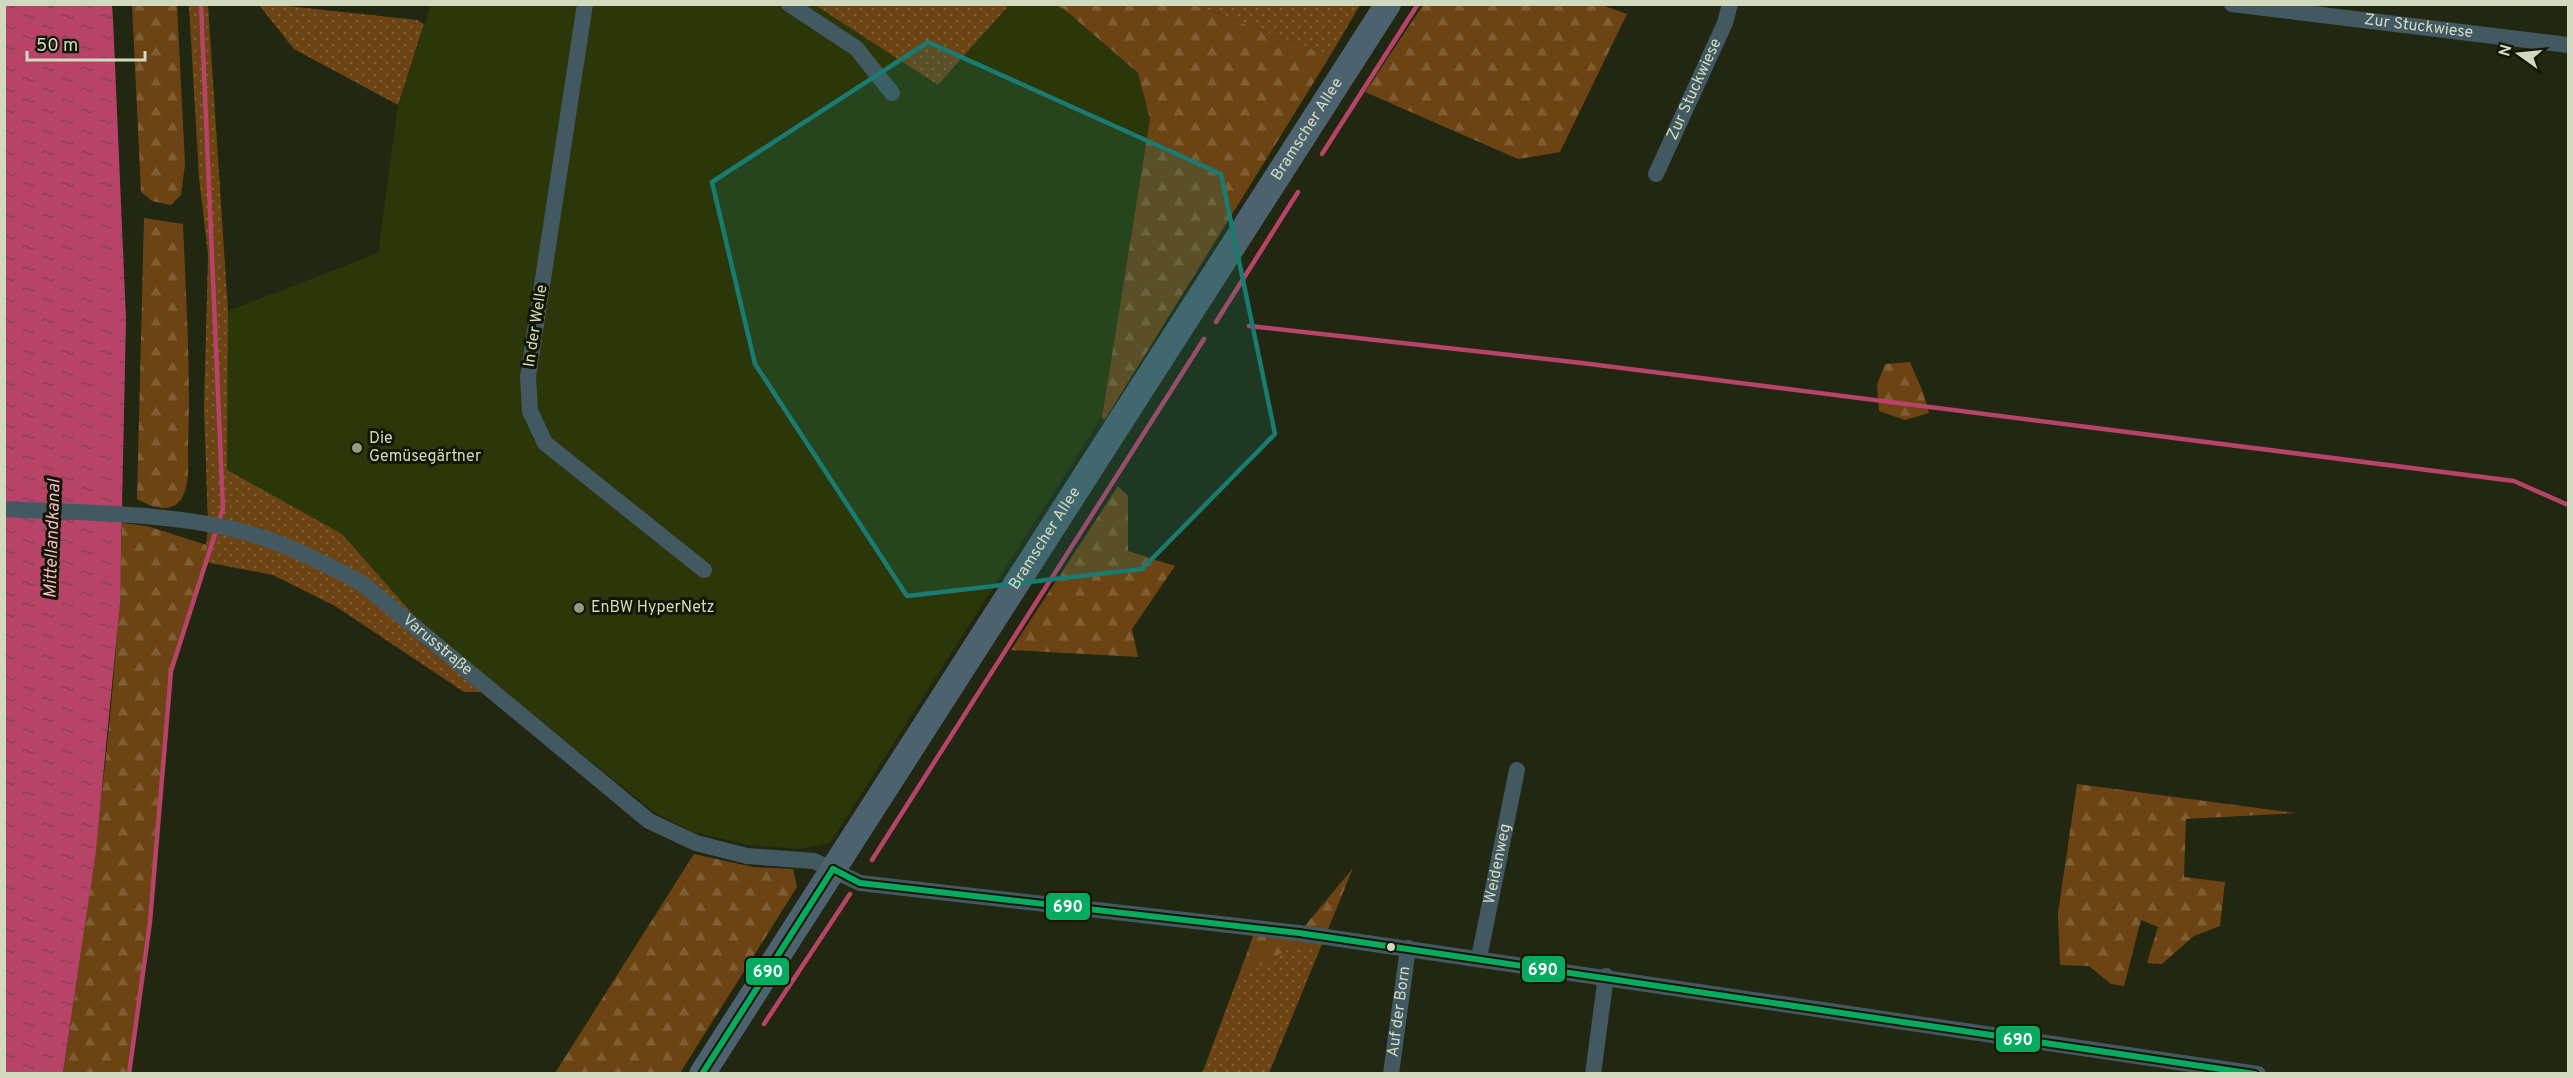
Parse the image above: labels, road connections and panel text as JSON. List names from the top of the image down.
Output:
{
  "streets": {
    "main road": ["Bramscher Allee"],
    "street": [
      "Zur Stuckwiese",
      "In der Welle",
      "Varusstraße",
      "Weidenweg",
      "Auf der Born"
    ]
  },
  "crossings": [
    ["Bramscher Allee", "Varusstraße"],
    ["Varusstraße", "Weidenweg"],
    ["Varusstraße", "Auf der Born"]
  ],
  "water": ["Mittellandkanal"],
  "places": ["Die Gemüsegärtner", "EnBW HyperNetz"],
  "lines": ["transit line 690"],
  "scale_bar": "50 m",
  "north": "left"
}
